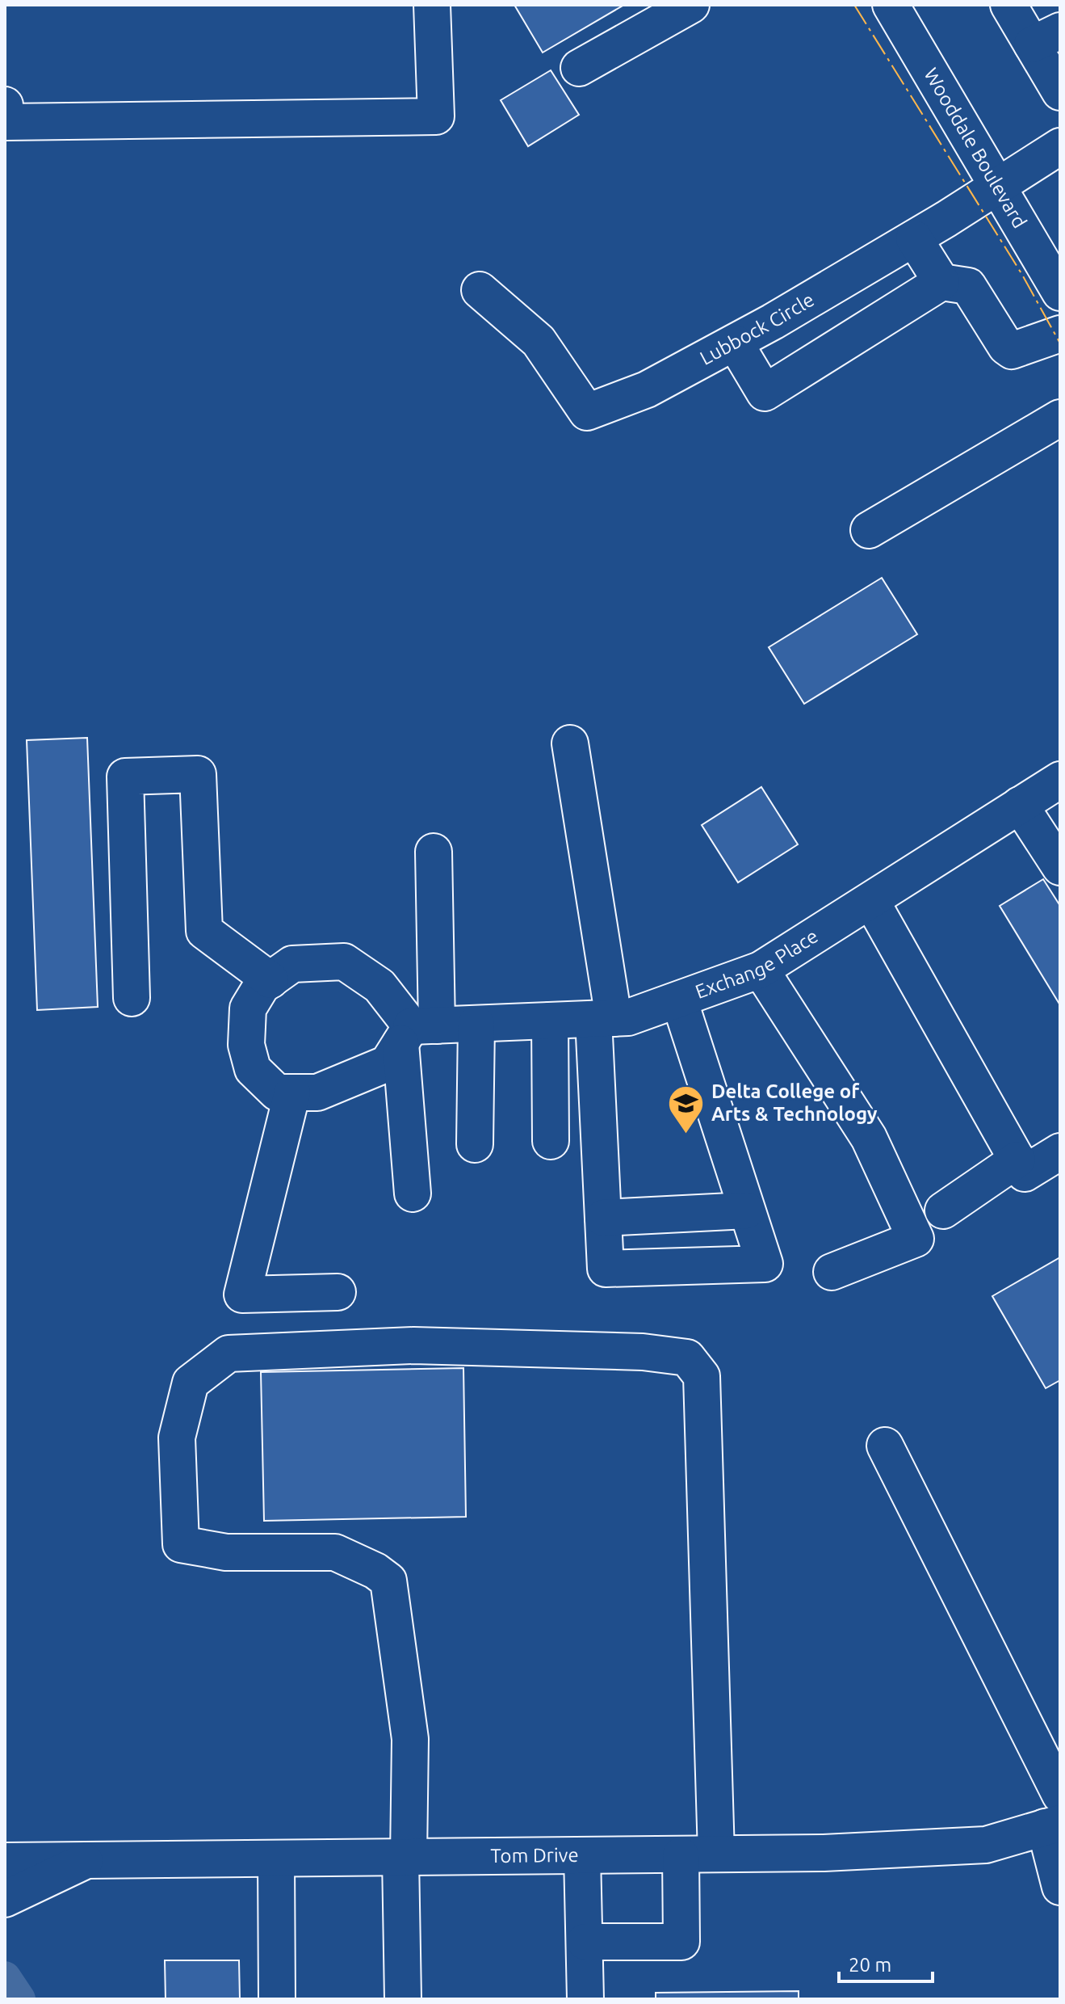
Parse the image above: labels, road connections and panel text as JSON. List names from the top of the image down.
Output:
{
  "streets": {
    "street": [
      "Wooddale Boulevard",
      "Lubbock Circle",
      "Exchange Place",
      "Tom Drive"
    ]
  },
  "crossings": [
    ["Wooddale Boulevard", "Lubbock Circle"]
  ],
  "places": {
    "school or university": ["Delta College of Arts & Technology"]
  },
  "scale_bar": "20 m"
}
